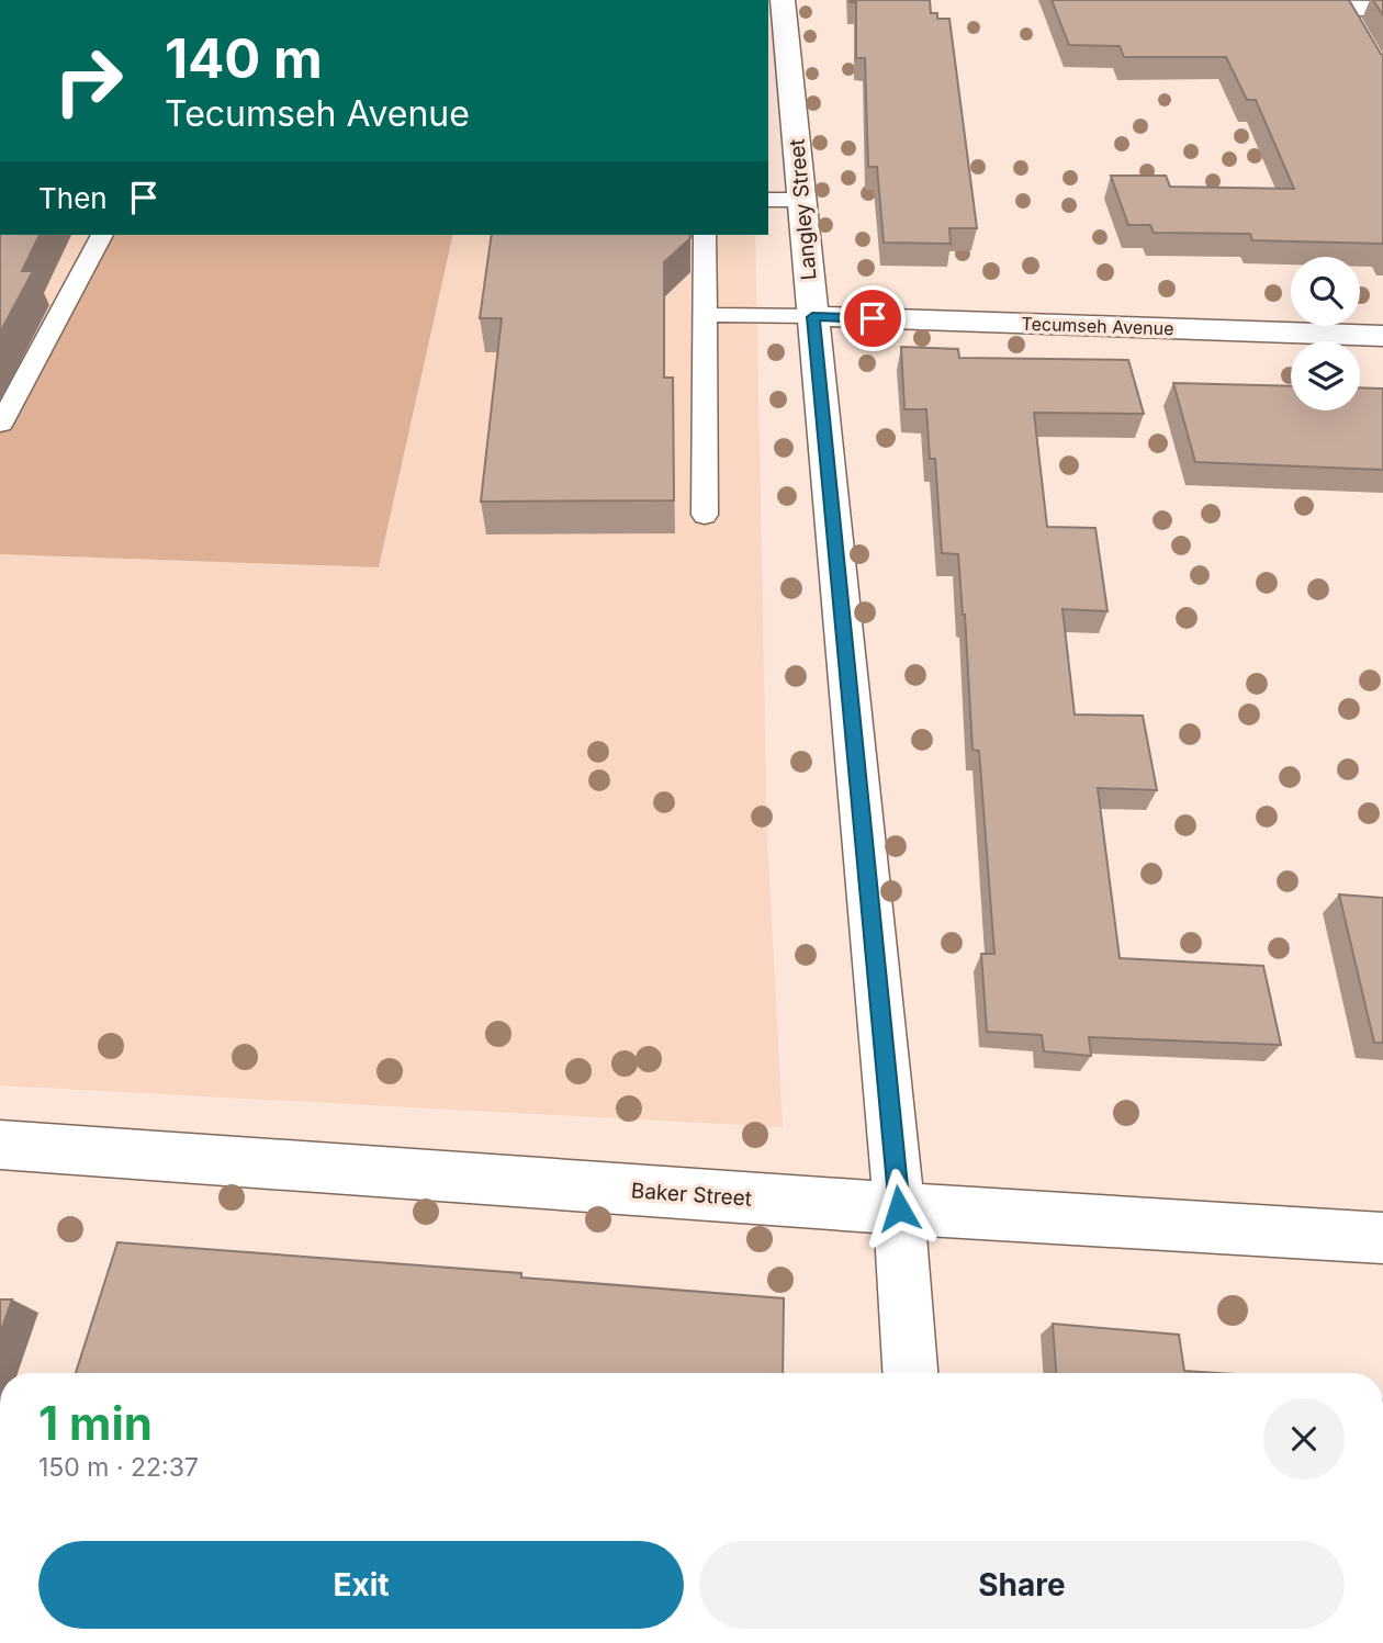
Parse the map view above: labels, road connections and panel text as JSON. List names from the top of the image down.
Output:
{
  "streets": {
    "street": ["Langley Street", "Tecumseh Avenue", "Baker Street"]
  },
  "crossings": [
    ["Langley Street", "Tecumseh Avenue"],
    ["Langley Street", "Baker Street"]
  ],
  "page": {
    "turn": ["140 m", "Tecumseh Avenue"],
    "then": "Then",
    "heading": ["1 min", "150 m · 22:37"],
    "buttons": ["Exit", "Share"]
  }
}
